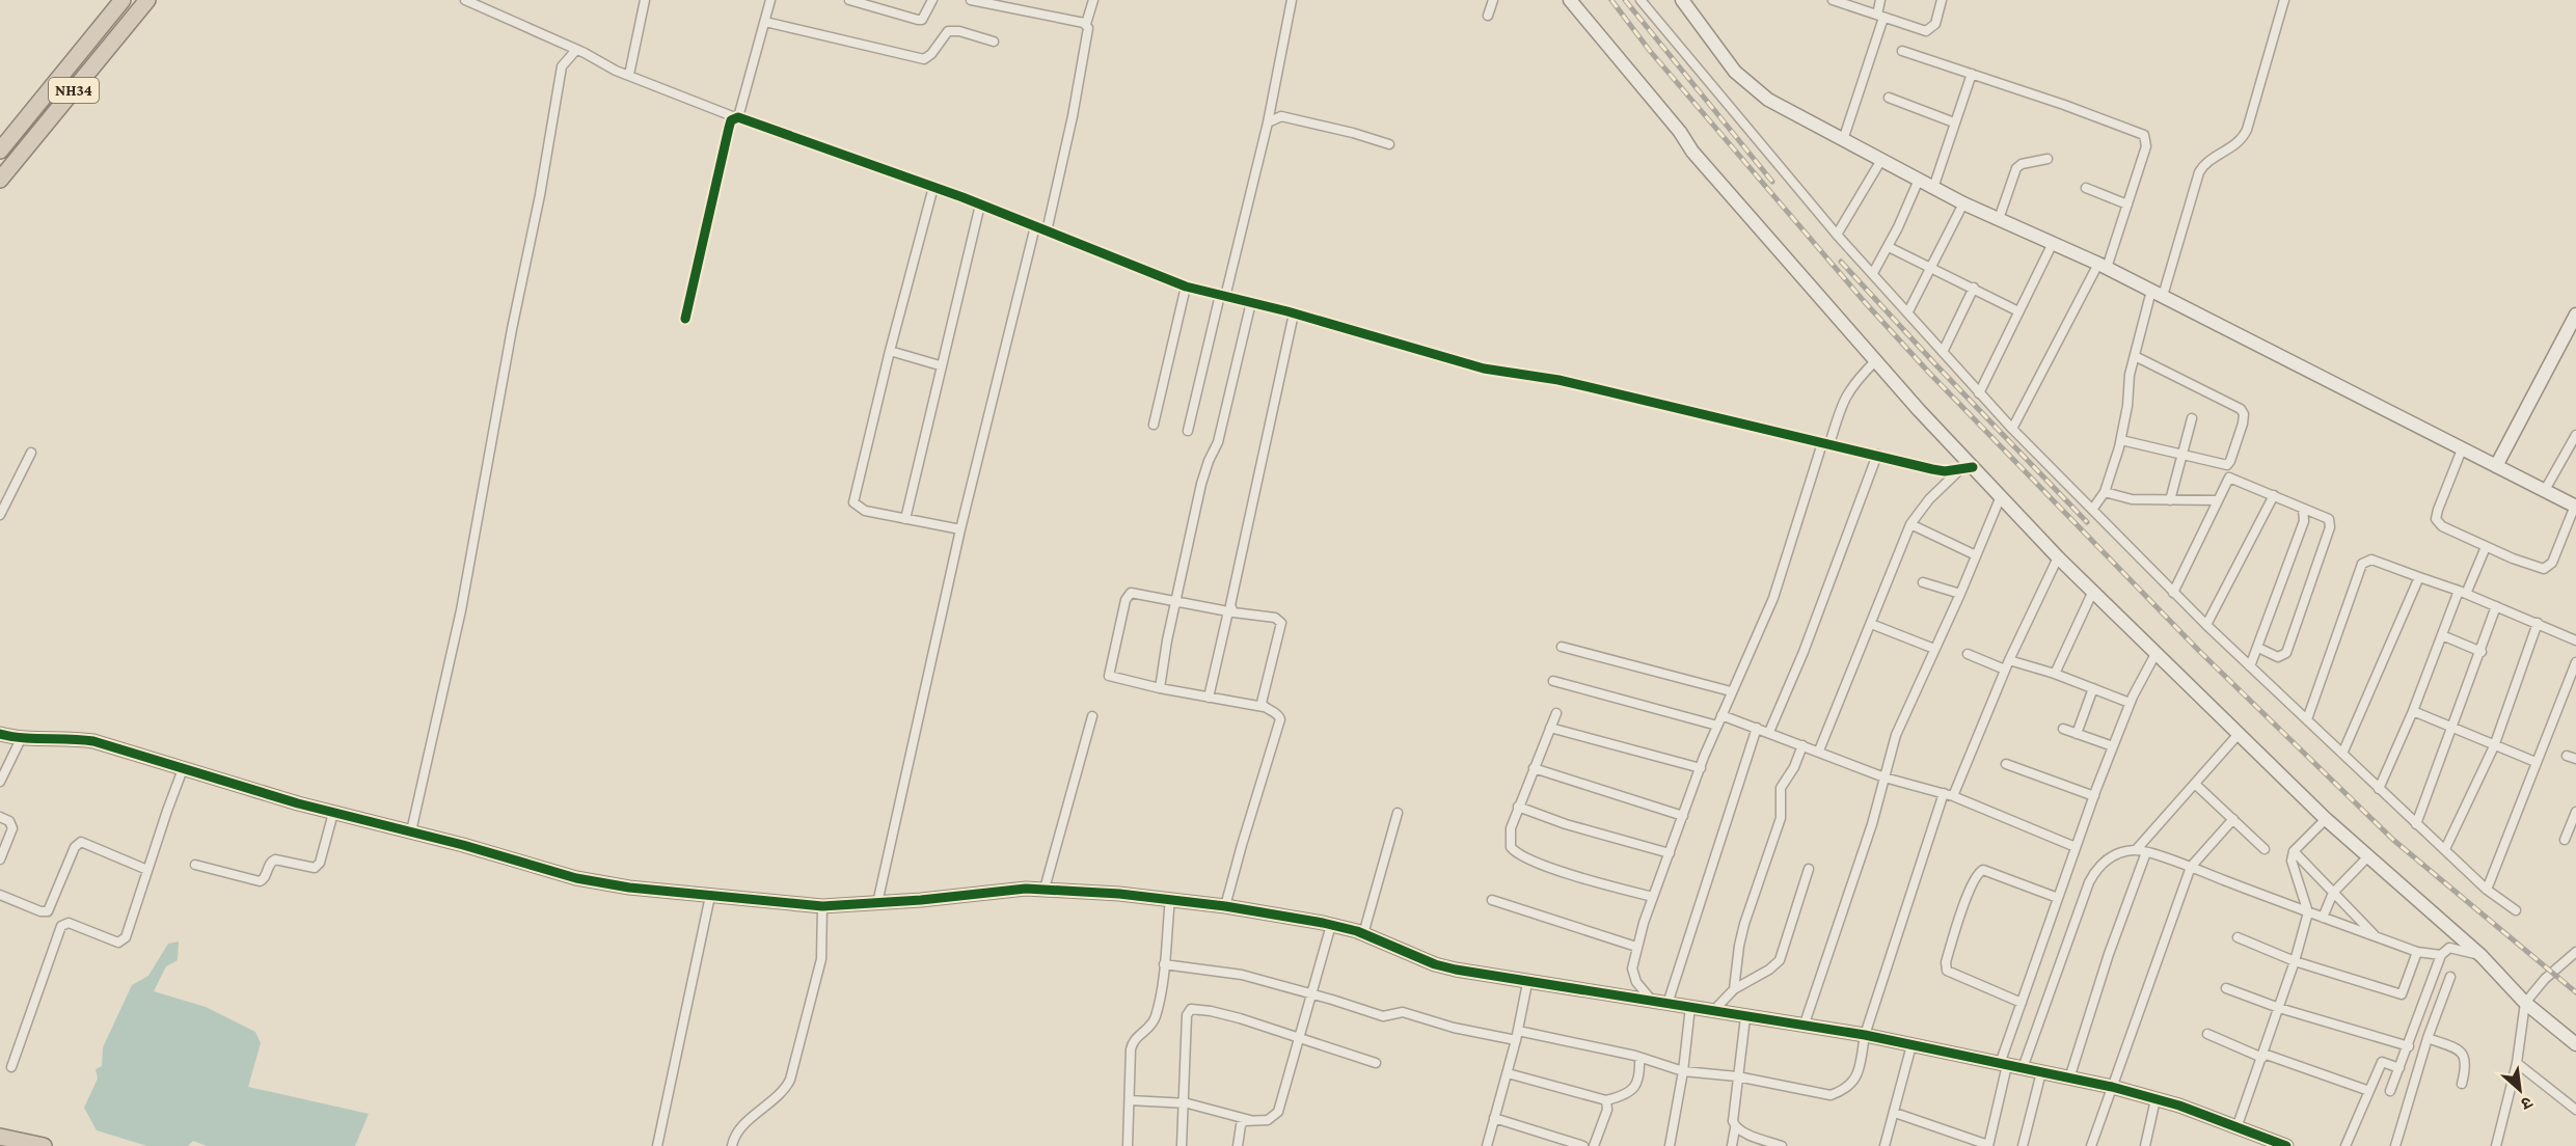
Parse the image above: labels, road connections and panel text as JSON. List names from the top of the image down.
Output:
{
  "streets": {
    "highway": ["NH34"]
  },
  "north": "bottom right"
}
